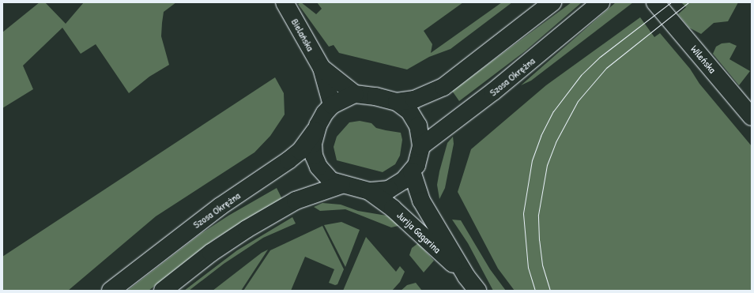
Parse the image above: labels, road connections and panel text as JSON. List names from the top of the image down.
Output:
{
  "streets": {
    "street": [
      "Bielańska",
      "Wileńska",
      "Szosa Okrężna",
      "Jurija Gagarina"
    ]
  },
  "crossings": [
    ["Bielańska", "Szosa Okrężna"],
    ["Bielańska", "Jurija Gagarina"],
    ["Szosa Okrężna", "Jurija Gagarina"]
  ]
}
